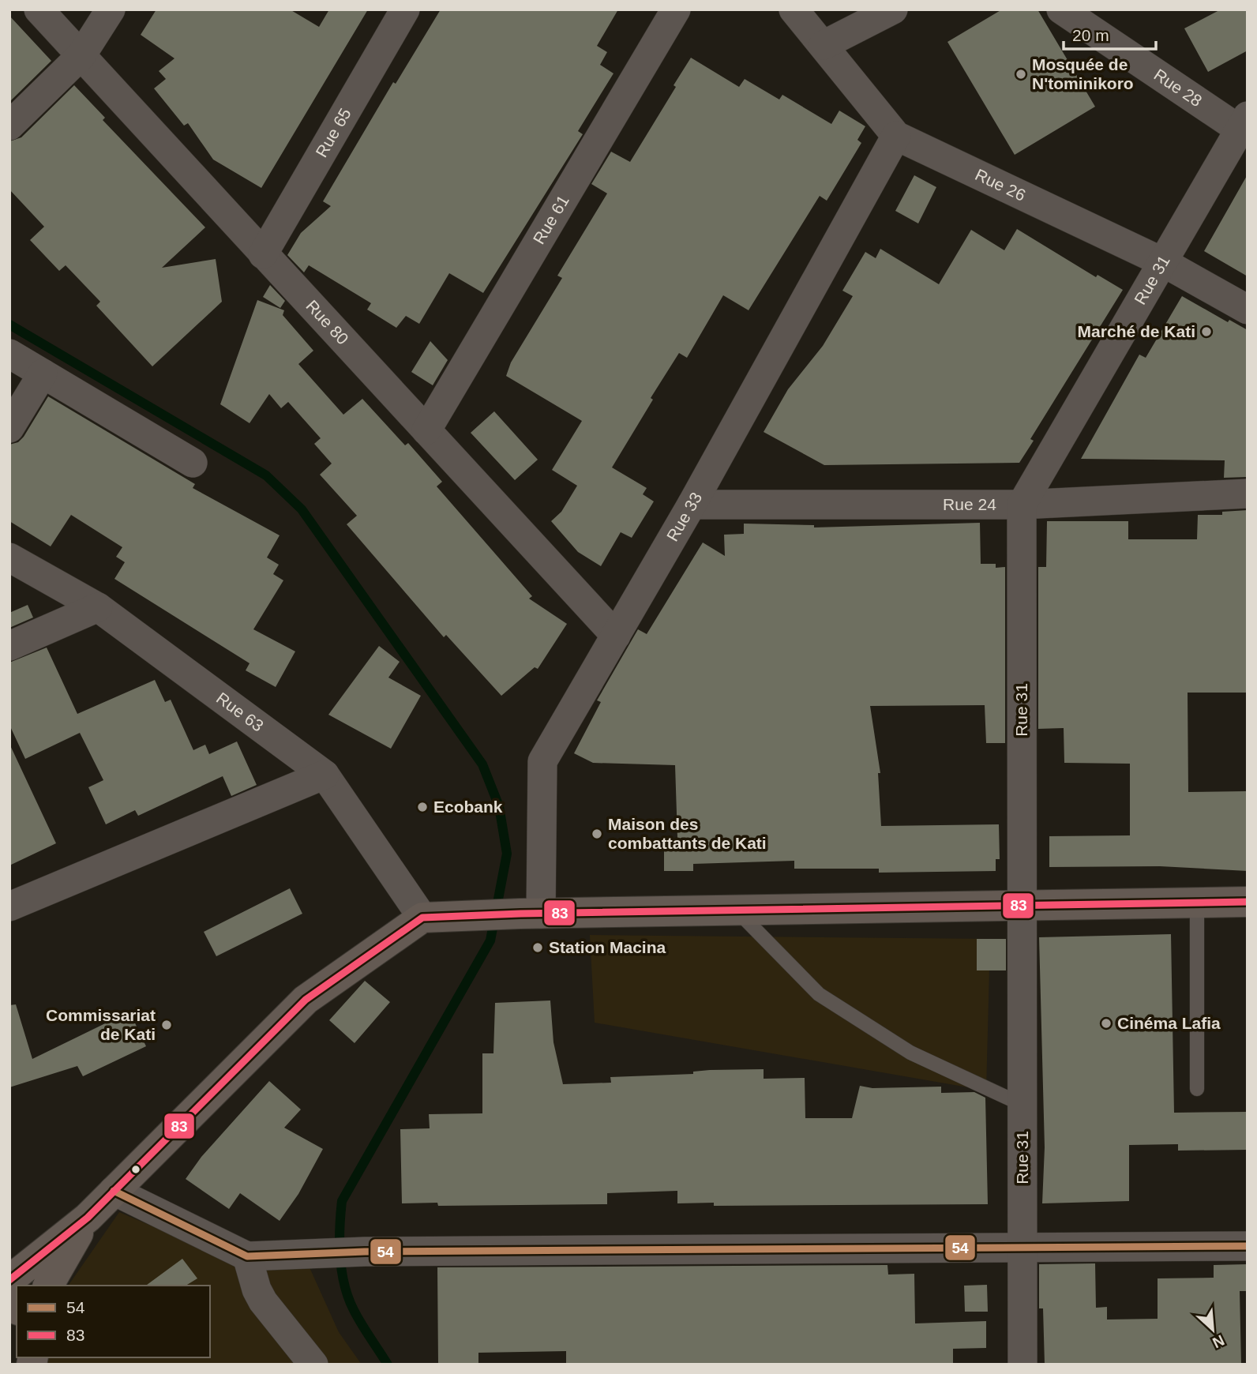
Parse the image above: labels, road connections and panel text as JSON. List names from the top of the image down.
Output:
{
  "streets": {
    "street": [
      "Rue 28",
      "Rue 65",
      "Rue 26",
      "Rue 61",
      "Rue 31",
      "Rue 80",
      "Rue 24",
      "Rue 33",
      "Rue 63"
    ]
  },
  "crossings": [
    ["Rue 28", "Rue 31"],
    ["Rue 65", "Rue 80"],
    ["Rue 26", "Rue 31"],
    ["Rue 26", "Rue 33"],
    ["Rue 61", "Rue 80"],
    ["Rue 31", "Rue 24"],
    ["Rue 80", "Rue 33"],
    ["Rue 24", "Rue 33"]
  ],
  "places": [
    "Mosquée de N'tominikoro",
    "Marché de Kati",
    "Ecobank",
    "Maison des combattants de Kati",
    "Station Macina",
    "Cinéma Lafia",
    "Commissariat de Kati"
  ],
  "lines": ["transit line 83", "transit line 54"],
  "legend": ["54", "83"],
  "scale_bar": "20 m",
  "north": "bottom right"
}
